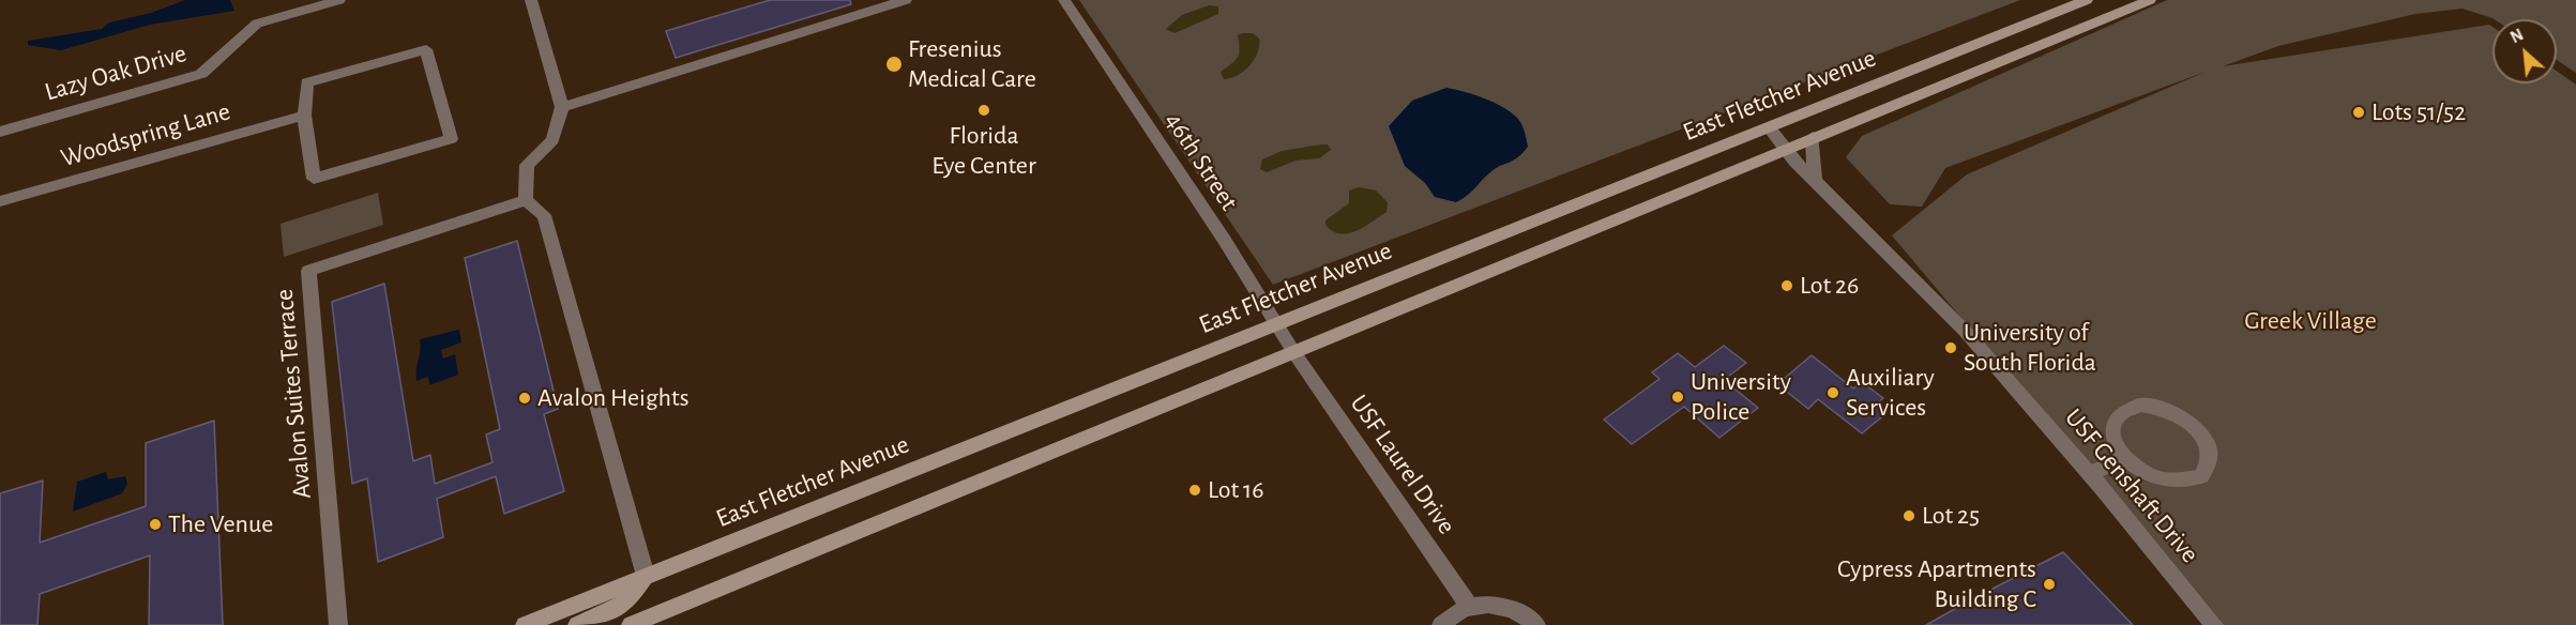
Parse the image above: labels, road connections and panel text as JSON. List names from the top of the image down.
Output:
{
  "streets": {
    "main road": ["East Fletcher Avenue"],
    "street": [
      "Lazy Oak Drive",
      "Woodspring Lane",
      "46th Street",
      "Avalon Suites Terrace",
      "USF Laurel Drive",
      "USF Genshaft Drive"
    ]
  },
  "crossings": [
    ["East Fletcher Avenue", "46th Street"],
    ["East Fletcher Avenue", "USF Laurel Drive"],
    ["East Fletcher Avenue", "USF Genshaft Drive"],
    ["46th Street", "USF Laurel Drive"]
  ],
  "parks": ["Greek Village"],
  "places": [
    "Fresenius Medical Care",
    "Florida Eye Center",
    "Lots 51/52",
    "Lot 26",
    "University of South Florida",
    "Auxiliary Services",
    "University Police",
    "Avalon Heights",
    "Lot 16",
    "Lot 25",
    "The Venue",
    "Cypress Apartments Building C"
  ],
  "north": "top left"
}
